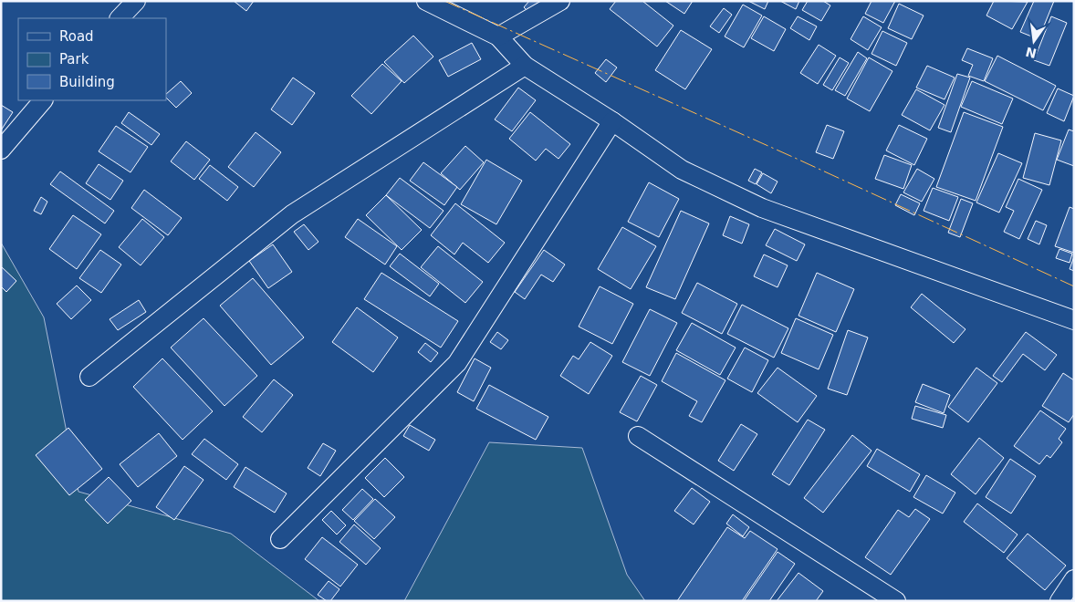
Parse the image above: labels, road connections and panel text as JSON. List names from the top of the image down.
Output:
{
  "legend": ["Road", "Park", "Building"],
  "north": "bottom"
}
